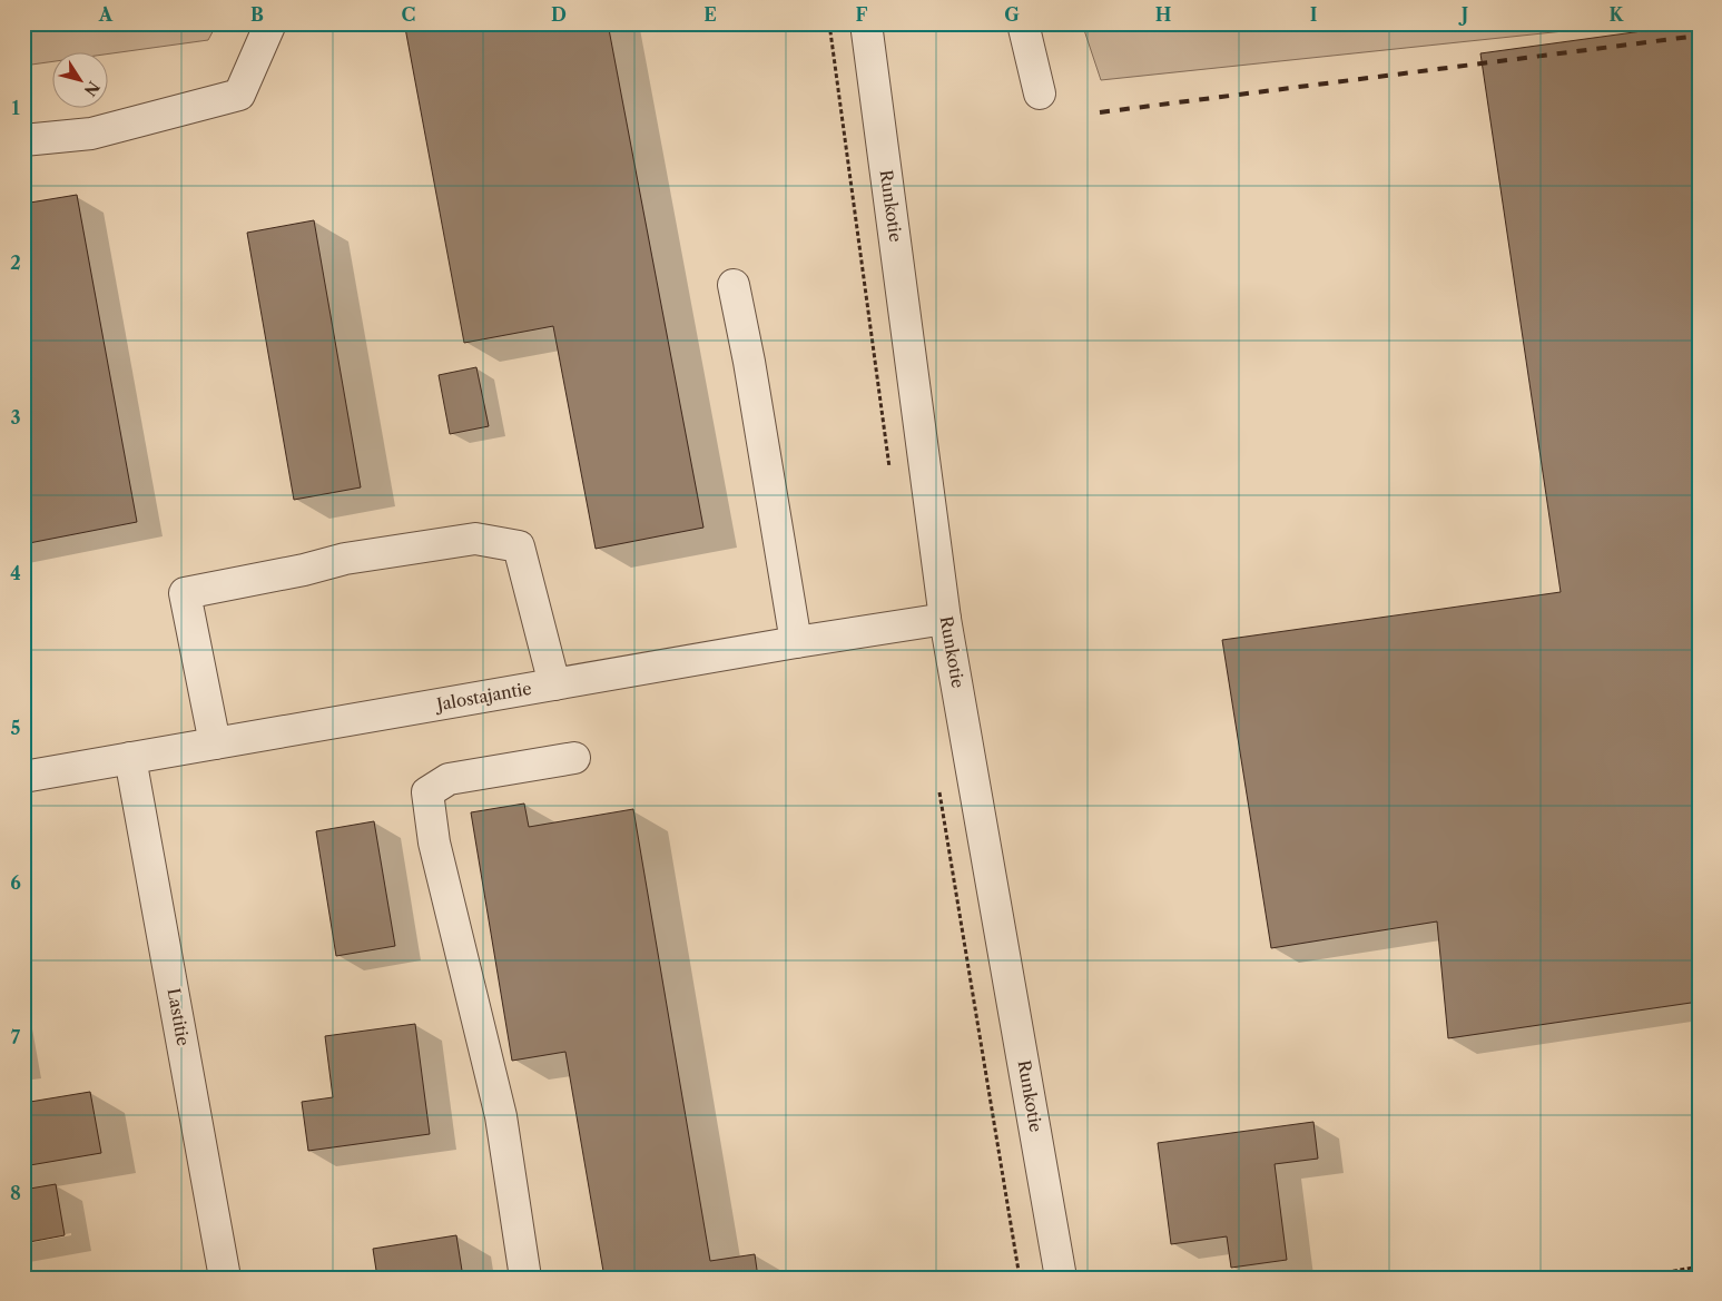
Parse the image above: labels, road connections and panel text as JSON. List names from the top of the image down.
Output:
{
  "streets": {
    "street": ["Runkotie", "Jalostajantie", "Lastitie"]
  },
  "crossings": [
    ["Runkotie", "Jalostajantie"],
    ["Jalostajantie", "Lastitie"]
  ],
  "north": "bottom right",
  "grid": {
    "columns": [
      "A",
      "B",
      "C",
      "D",
      "E",
      "F",
      "G",
      "H",
      "I",
      "J",
      "K"
    ],
    "rows": [
      "1",
      "2",
      "3",
      "4",
      "5",
      "6",
      "7",
      "8"
    ]
  }
}
